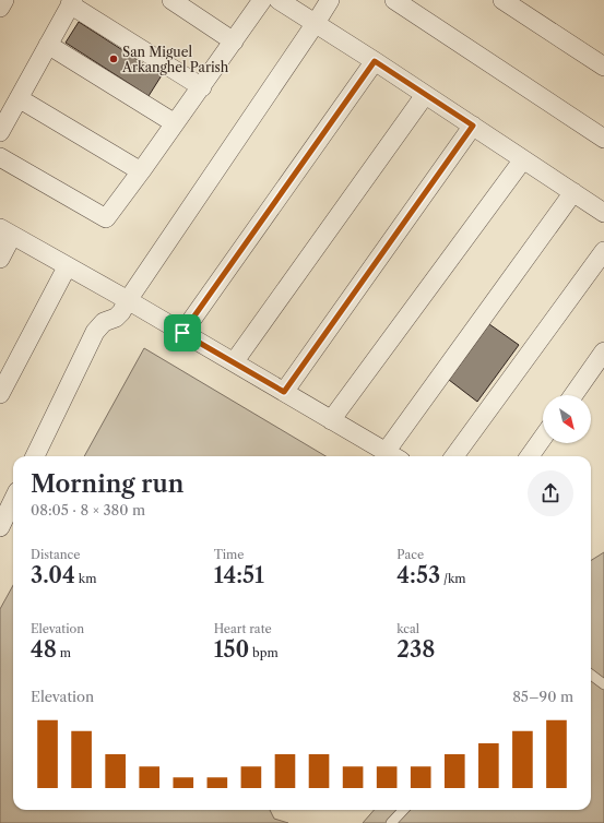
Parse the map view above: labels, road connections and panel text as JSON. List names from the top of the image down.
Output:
{
  "places": ["San Miguel Arkanghel Parish"],
  "north": "bottom right",
  "page": {
    "heading": ["Morning run", "08:05 · 8 × 380 m"],
    "stats": [
      ["Distance", "3.04 km"],
      ["Time", "14:51"],
      ["Pace", "4:53 /km"],
      ["Elevation", "48 m"],
      ["Heart rate", "150 bpm"],
      ["kcal", "238"]
    ],
    "chart": ["Elevation", "85–90 m"]
  }
}
